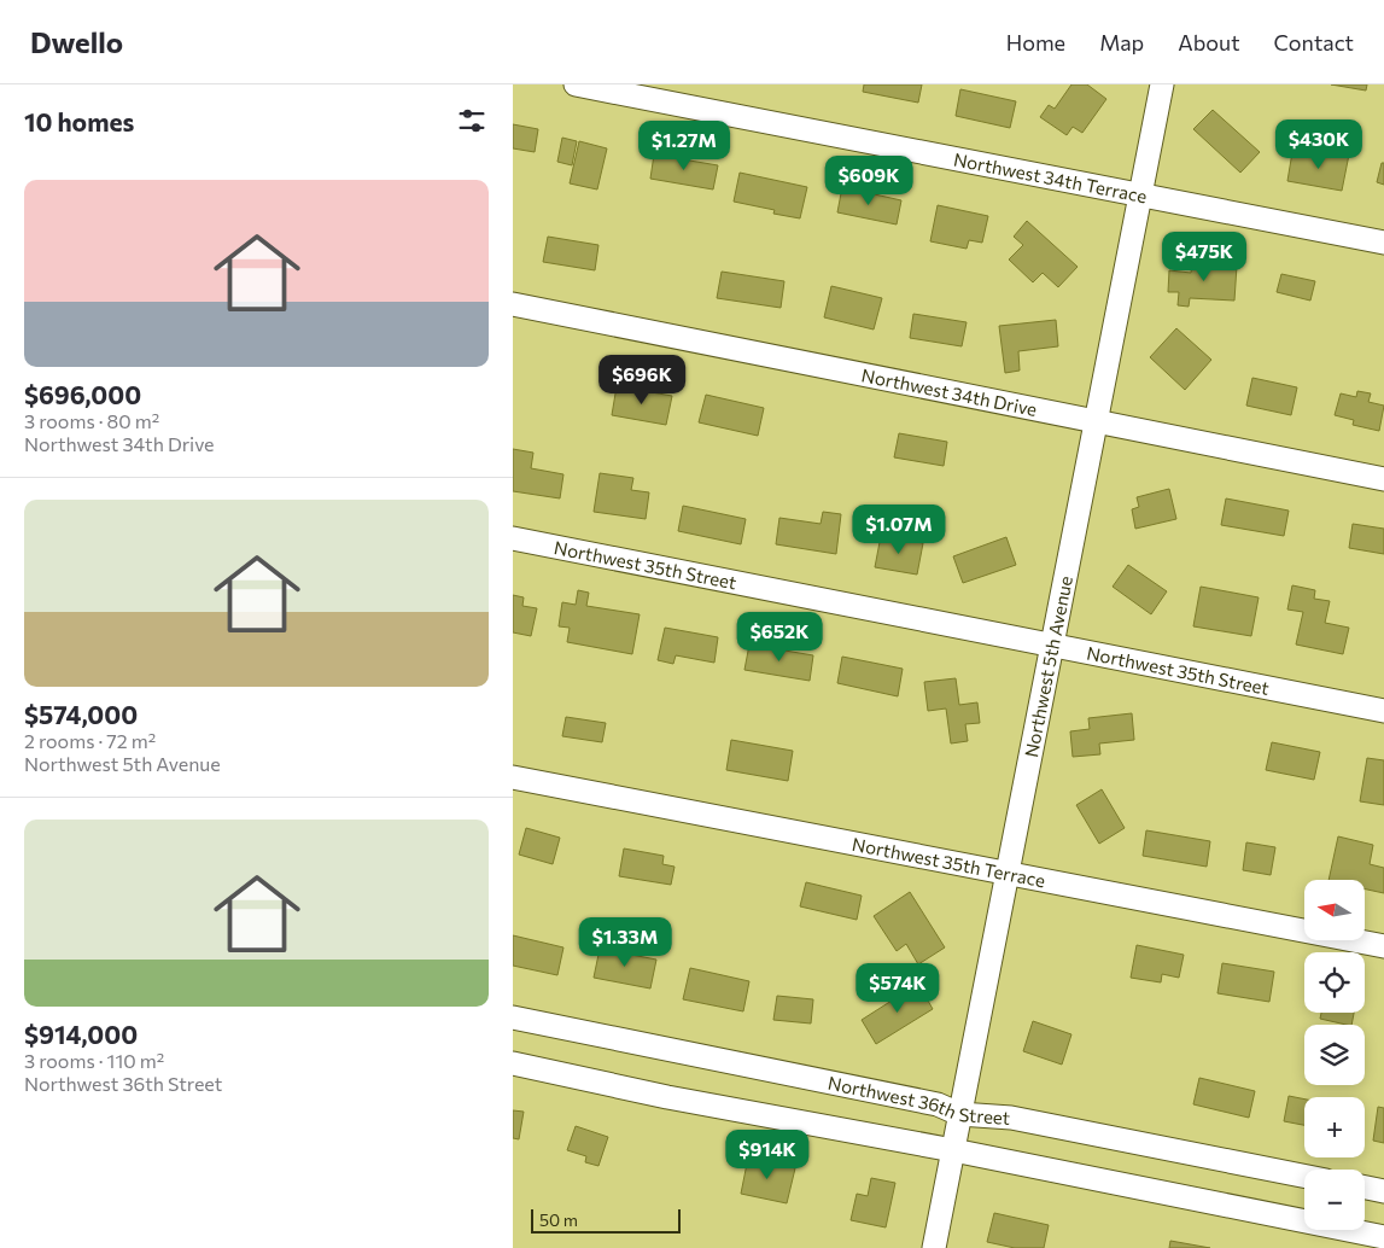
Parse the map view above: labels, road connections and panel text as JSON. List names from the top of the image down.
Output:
{
  "streets": {
    "street": [
      "Northwest 34th Terrace",
      "Northwest 34th Drive",
      "Northwest 35th Street",
      "Northwest 5th Avenue",
      "Northwest 35th Terrace",
      "Northwest 36th Street"
    ]
  },
  "crossings": [
    ["Northwest 34th Terrace", "Northwest 5th Avenue"],
    ["Northwest 34th Drive", "Northwest 5th Avenue"],
    ["Northwest 35th Street", "Northwest 5th Avenue"],
    ["Northwest 5th Avenue", "Northwest 35th Terrace"],
    ["Northwest 5th Avenue", "Northwest 36th Street"]
  ],
  "scale_bar": "50 m",
  "north": "left",
  "page": {
    "header": "Dwello",
    "nav": [
      "Home",
      "Map",
      "About",
      "Contact"
    ],
    "heading": "10 homes",
    "price": [
      "$430K",
      "$1.27M",
      "$609K",
      "$475K",
      "$696K",
      "$1.07M",
      "$652K",
      "$1.33M",
      "$574K",
      "$914K"
    ],
    "list": [
      {
        "name": "$696,000",
        "note": "3 rooms · 80 m² · Northwest 34th Drive"
      },
      {
        "name": "$574,000",
        "note": "2 rooms · 72 m² · Northwest 5th Avenue"
      },
      {
        "name": "$914,000",
        "note": "3 rooms · 110 m² · Northwest 36th Street"
      }
    ],
    "map_buttons": ["+", "−"],
    "scale": "50 m"
  }
}
